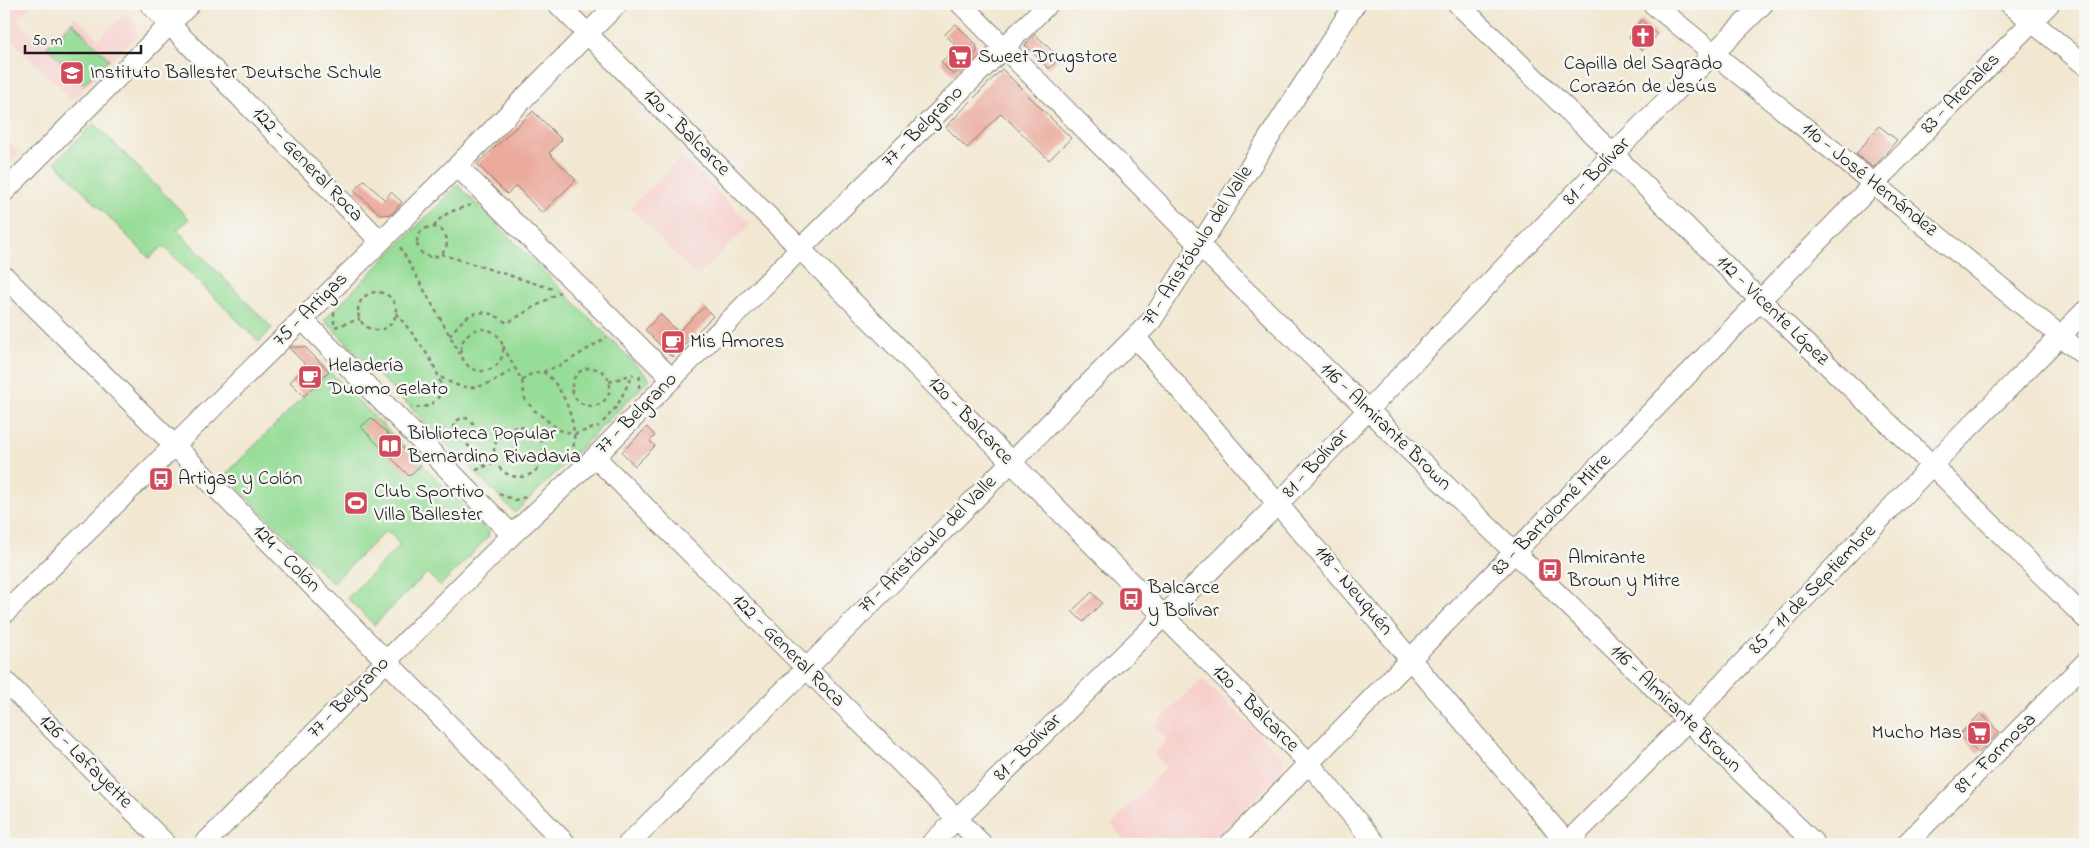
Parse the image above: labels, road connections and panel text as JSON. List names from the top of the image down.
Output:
{
  "streets": {
    "street": [
      "83 - Arenales",
      "77 - Belgrano",
      "120 - Balcarce",
      "122 - General Roca",
      "81 - Bolívar",
      "110 - José Hernández",
      "79 - Aristóbulo del Valle",
      "75 - Artigas",
      "112 - Vicente López",
      "116 - Almirante Brown",
      "83 - Bartolomé Mitre",
      "124 - Colón",
      "85 - 11 de Septiembre",
      "118 - Neuquén",
      "89 - Formosa",
      "126 - Lafayette"
    ]
  },
  "crossings": [
    ["83 - Arenales", "110 - José Hernández"],
    ["83 - Arenales", "83 - Bartolomé Mitre"],
    ["77 - Belgrano", "120 - Balcarce"],
    ["77 - Belgrano", "122 - General Roca"],
    ["77 - Belgrano", "116 - Almirante Brown"],
    ["77 - Belgrano", "124 - Colón"],
    ["120 - Balcarce", "81 - Bolívar"],
    ["120 - Balcarce", "79 - Aristóbulo del Valle"],
    ["120 - Balcarce", "75 - Artigas"],
    ["120 - Balcarce", "83 - Bartolomé Mitre"],
    ["122 - General Roca", "81 - Bolívar"],
    ["122 - General Roca", "79 - Aristóbulo del Valle"],
    ["122 - General Roca", "75 - Artigas"],
    ["81 - Bolívar", "110 - José Hernández"],
    ["81 - Bolívar", "112 - Vicente López"],
    ["81 - Bolívar", "116 - Almirante Brown"],
    ["81 - Bolívar", "118 - Neuquén"],
    ["110 - José Hernández", "83 - Bartolomé Mitre"],
    ["110 - José Hernández", "85 - 11 de Septiembre"],
    ["79 - Aristóbulo del Valle", "116 - Almirante Brown"],
    ["79 - Aristóbulo del Valle", "118 - Neuquén"],
    ["75 - Artigas", "124 - Colón"],
    ["112 - Vicente López", "83 - Bartolomé Mitre"],
    ["112 - Vicente López", "85 - 11 de Septiembre"],
    ["116 - Almirante Brown", "83 - Bartolomé Mitre"],
    ["116 - Almirante Brown", "85 - 11 de Septiembre"],
    ["83 - Bartolomé Mitre", "118 - Neuquén"],
    ["85 - 11 de Septiembre", "118 - Neuquén"]
  ],
  "places": {
    "church": ["Capilla del Sagrado Corazón de Jesús"],
    "supermarket": ["Sweet Drugstore", "Mucho Mas"],
    "school or university": ["Instituto Ballester Deutsche Schule"],
    "cafe": ["Mis Amores", "Heladería Duomo Gelato"],
    "library": ["Biblioteca Popular Bernardino Rivadavia"],
    "bus stop": ["Artigas y Colón", "Almirante Brown y Mitre", "Balcarce y Bolívar"],
    "sports": ["Club Sportivo Villa Ballester"]
  },
  "scale_bar": "50 m"
}
